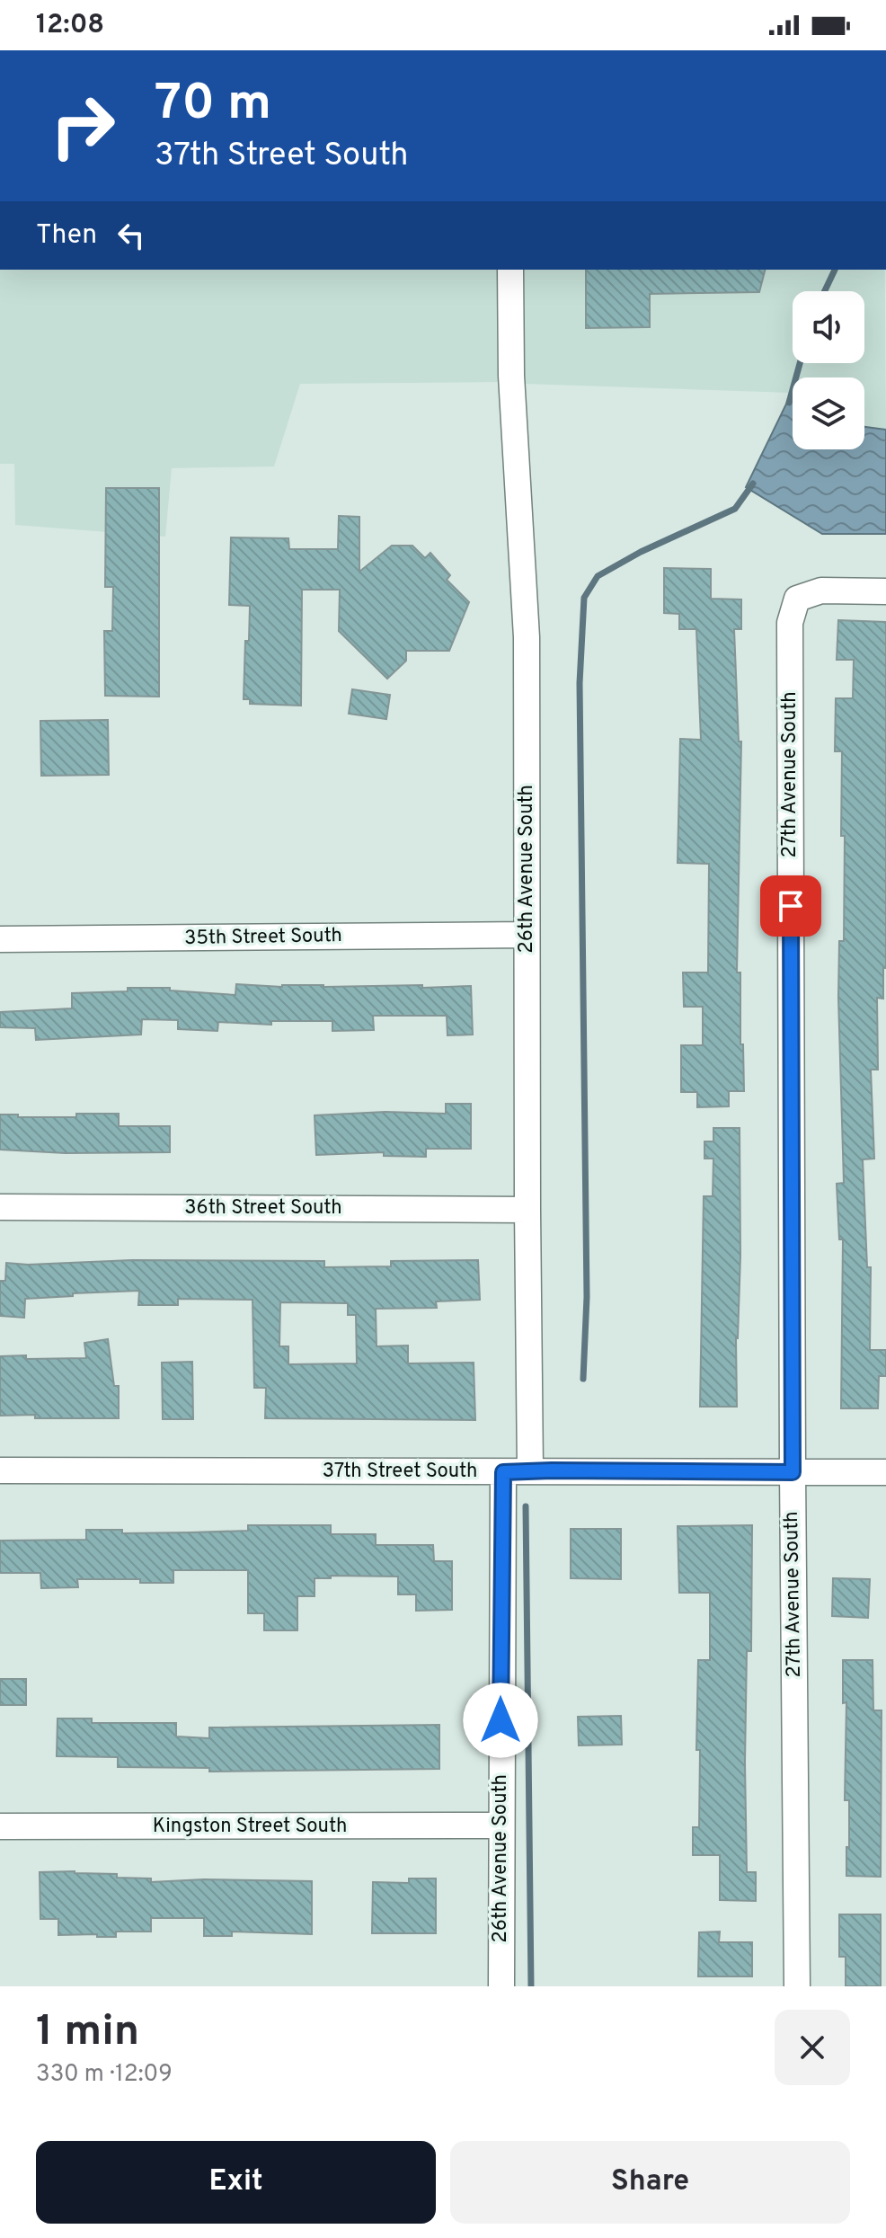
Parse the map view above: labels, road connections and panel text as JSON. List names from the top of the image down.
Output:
{
  "streets": {
    "street": [
      "27th Avenue South",
      "26th Avenue South",
      "35th Street South",
      "36th Street South",
      "37th Street South",
      "Kingston Street South"
    ]
  },
  "crossings": [
    ["27th Avenue South", "37th Street South"],
    ["26th Avenue South", "35th Street South"],
    ["26th Avenue South", "36th Street South"],
    ["26th Avenue South", "37th Street South"],
    ["26th Avenue South", "Kingston Street South"]
  ],
  "page": {
    "status": "12:08",
    "turn": ["70 m", "37th Street South"],
    "then": "Then",
    "heading": ["1 min", "330 m · 12:09"],
    "buttons": ["Exit", "Share"]
  }
}
